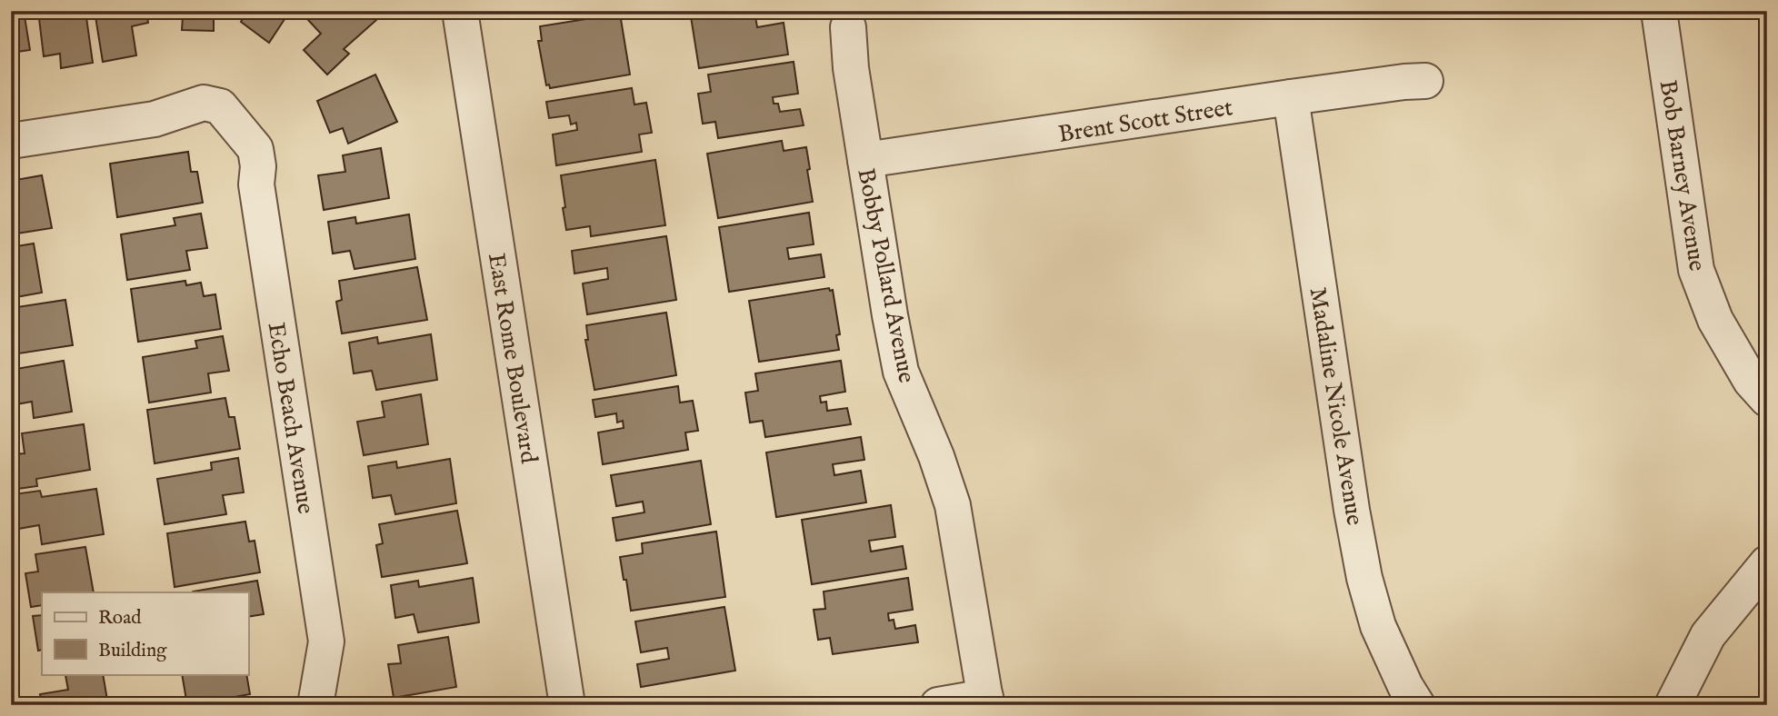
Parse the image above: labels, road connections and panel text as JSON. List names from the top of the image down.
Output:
{
  "streets": {
    "street": [
      "Brent Scott Street",
      "Bob Barney Avenue",
      "Bobby Pollard Avenue",
      "East Rome Boulevard",
      "Madaline Nicole Avenue",
      "Echo Beach Avenue"
    ]
  },
  "crossings": [
    ["Brent Scott Street", "Bobby Pollard Avenue"],
    ["Brent Scott Street", "Madaline Nicole Avenue"]
  ],
  "legend": ["Road", "Building"]
}
